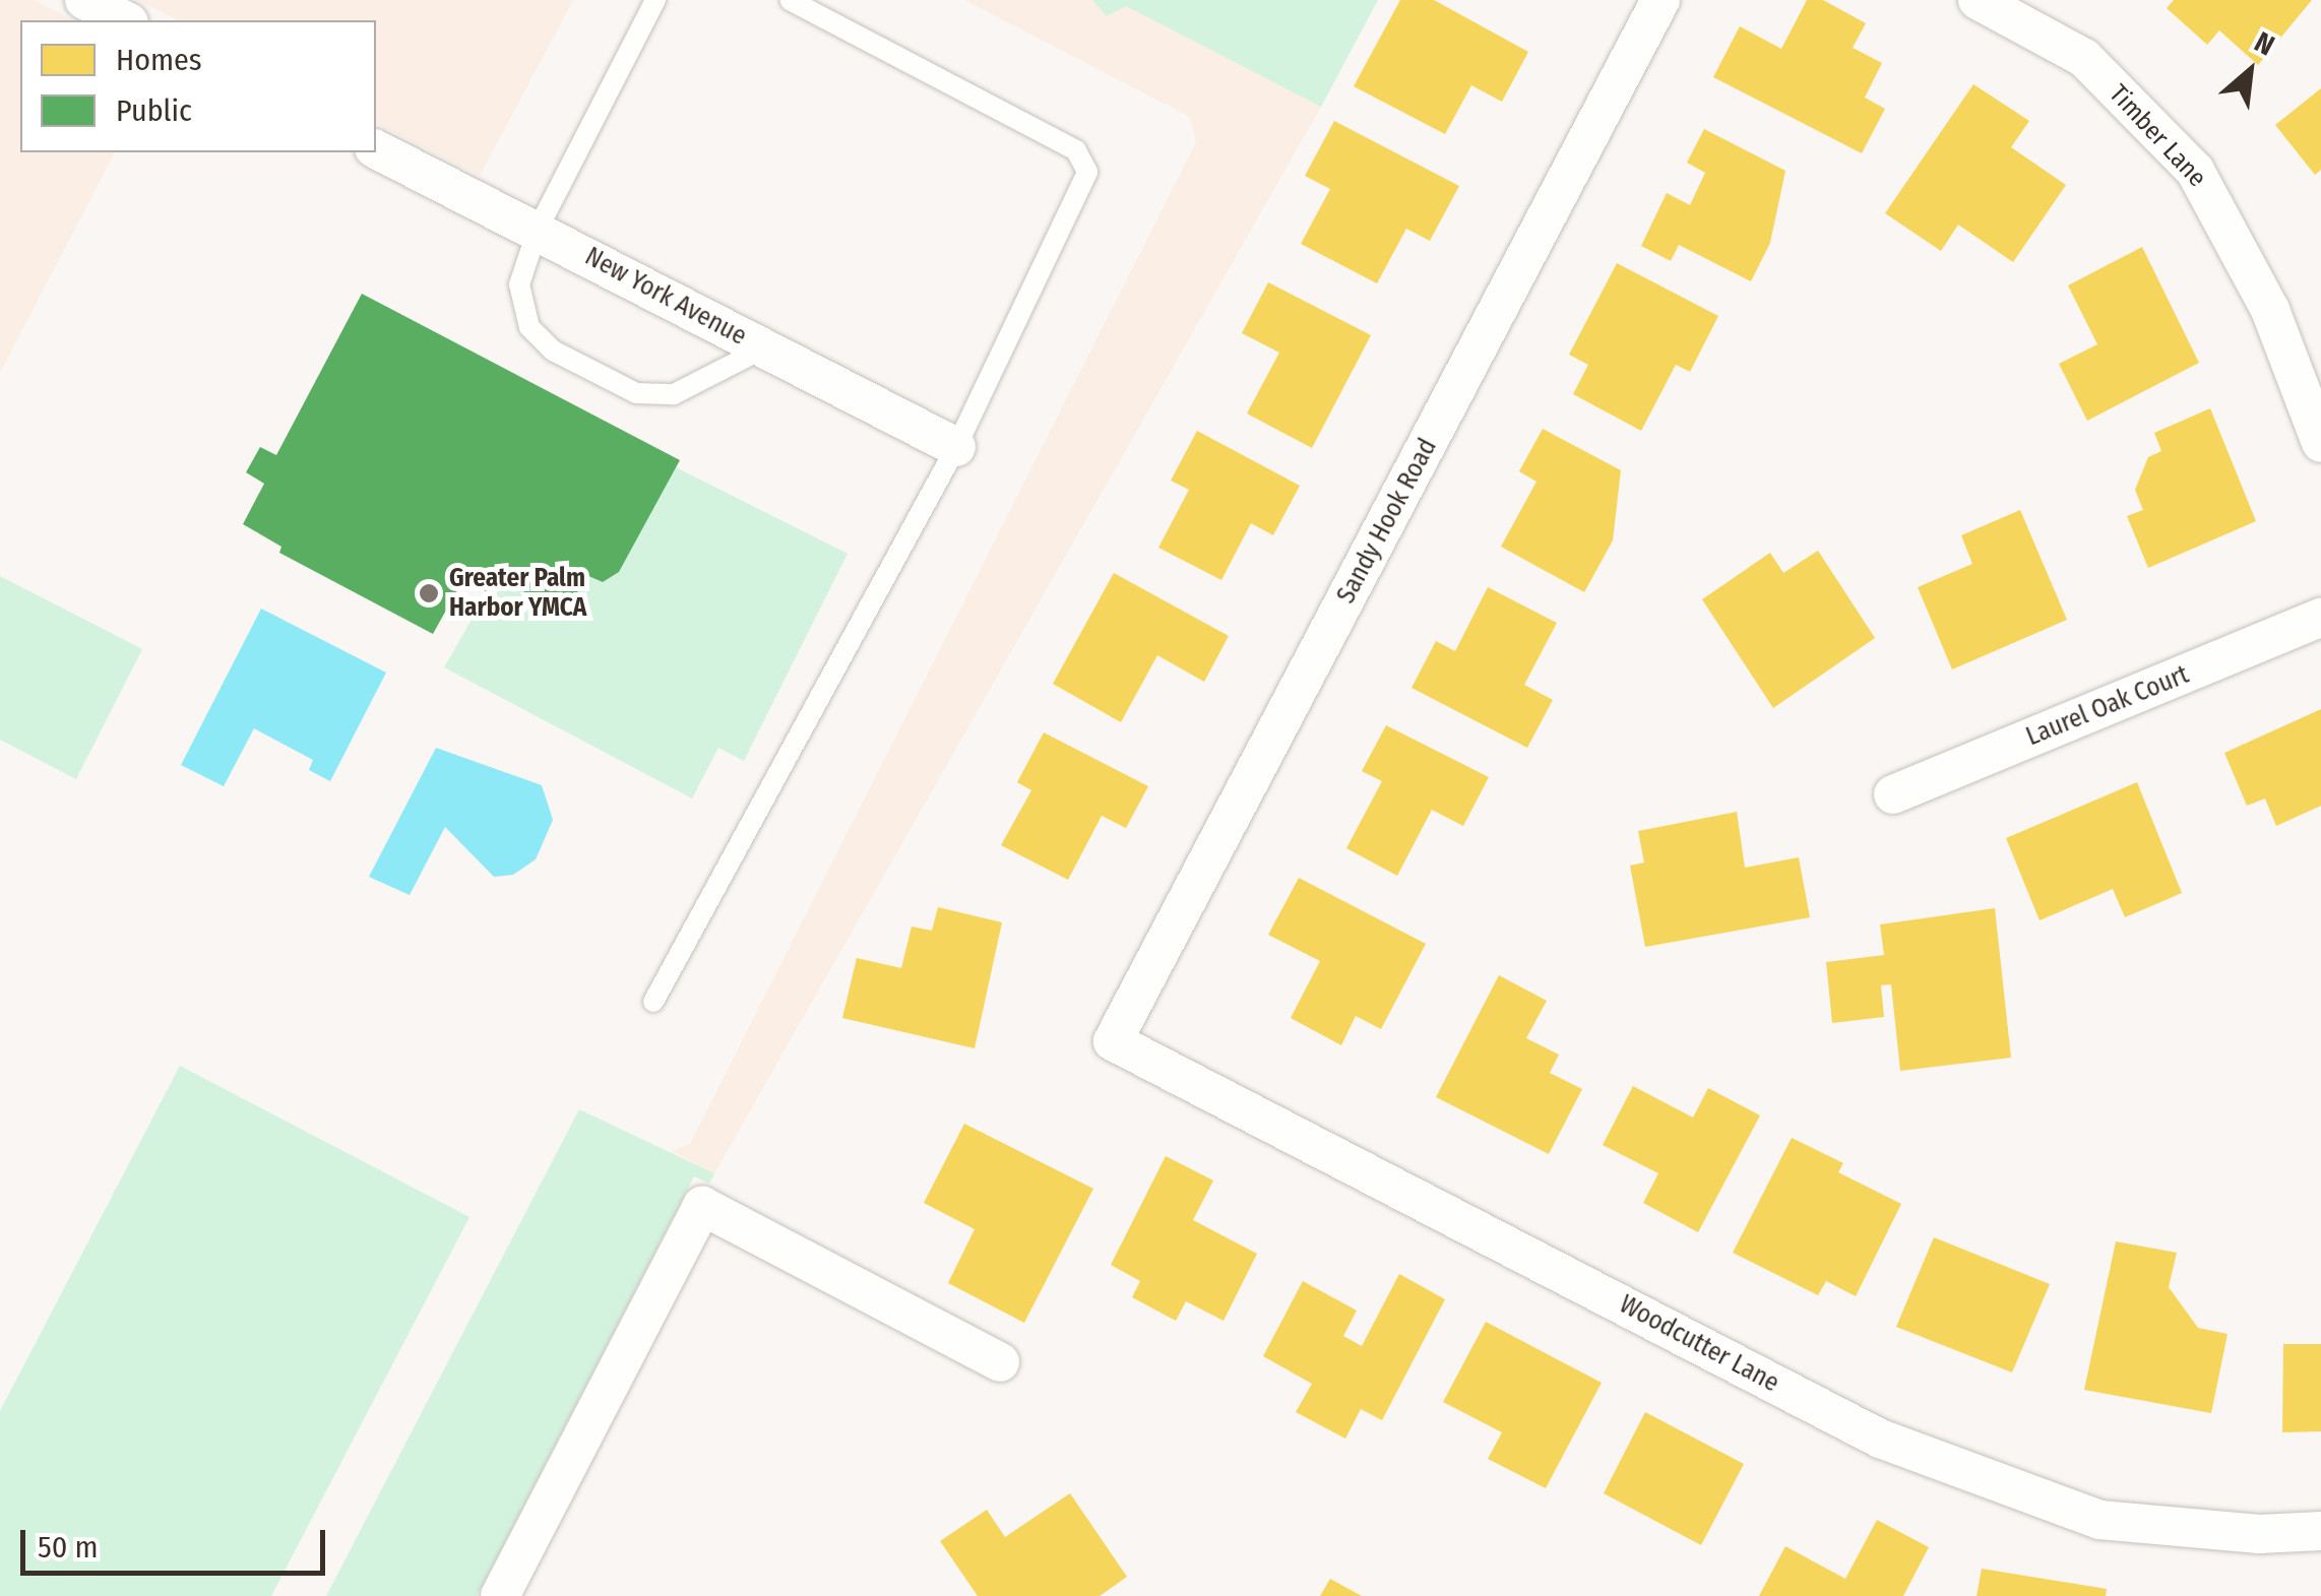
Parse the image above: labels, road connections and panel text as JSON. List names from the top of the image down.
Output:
{
  "streets": {
    "street": [
      "Timber Lane",
      "New York Avenue",
      "Sandy Hook Road",
      "Laurel Oak Court",
      "Woodcutter Lane"
    ]
  },
  "crossings": [
    ["Sandy Hook Road", "Woodcutter Lane"]
  ],
  "places": ["Greater Palm Harbor YMCA"],
  "legend": ["Homes", "Public"],
  "scale_bar": "50 m",
  "north": "top right"
}
